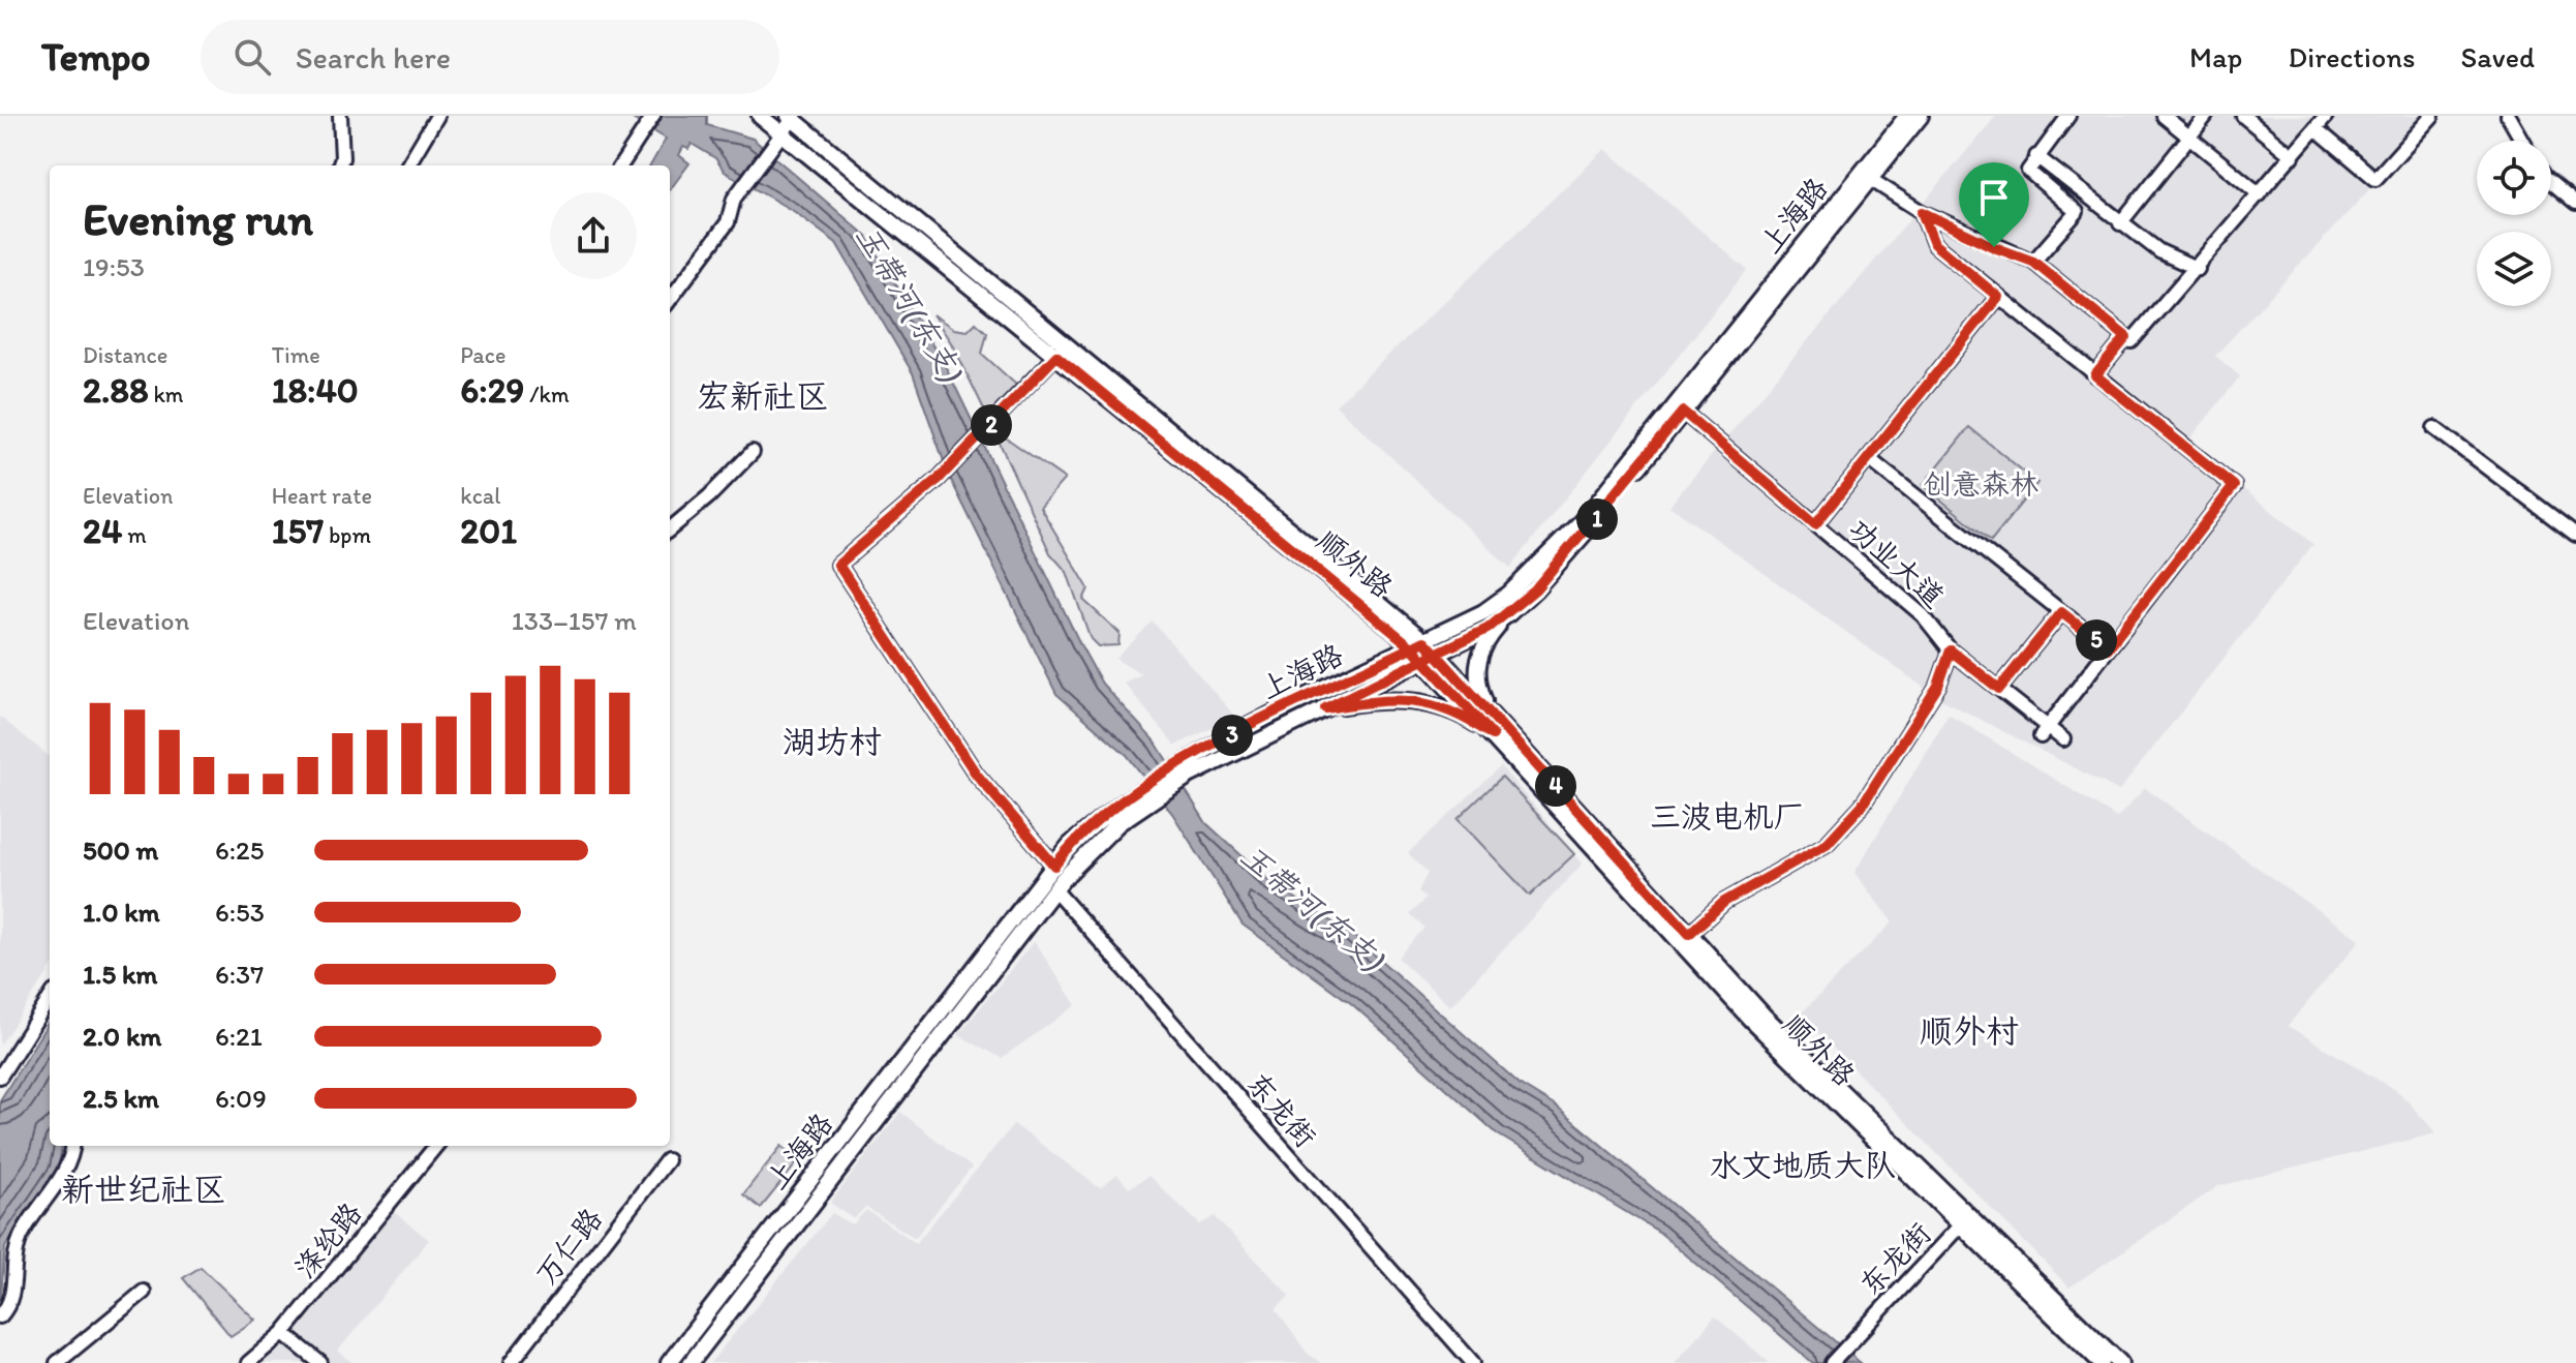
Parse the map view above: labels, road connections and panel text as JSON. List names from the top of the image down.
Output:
{
  "streets": {
    "main road": ["上海路", "顺外路"],
    "street": [
      "功业大道",
      "东龙街",
      "涤纶路",
      "万仁路"
    ]
  },
  "crossings": [
    ["上海路", "功业大道"],
    ["上海路", "顺外路"],
    ["上海路", "东龙街"],
    ["顺外路", "东龙街"]
  ],
  "districts": [
    "宏新社区",
    "湖坊村",
    "三波电机厂",
    "顺外村",
    "水文地质大队",
    "新世纪社区"
  ],
  "water": ["玉带河(东支)"],
  "parks": ["创意森林"],
  "page": {
    "header": "Tempo",
    "search": "Search here",
    "nav": ["Map", "Directions", "Saved"],
    "heading": ["Evening run", "19:53"],
    "stats": [
      ["Distance", "2.88 km"],
      ["Time", "18:40"],
      ["Pace", "6:29 /km"],
      ["Elevation", "24 m"],
      ["Heart rate", "157 bpm"],
      ["kcal", "201"]
    ],
    "pins": [
      "2",
      "1",
      "5",
      "3",
      "4"
    ],
    "chart": ["Elevation", "133–157 m"],
    "list": [
      {
        "name": "500 m",
        "note": "6:25"
      },
      {
        "name": "1.0 km",
        "note": "6:53"
      },
      {
        "name": "1.5 km",
        "note": "6:37"
      },
      {
        "name": "2.0 km",
        "note": "6:21"
      },
      {
        "name": "2.5 km",
        "note": "6:09"
      }
    ]
  }
}
